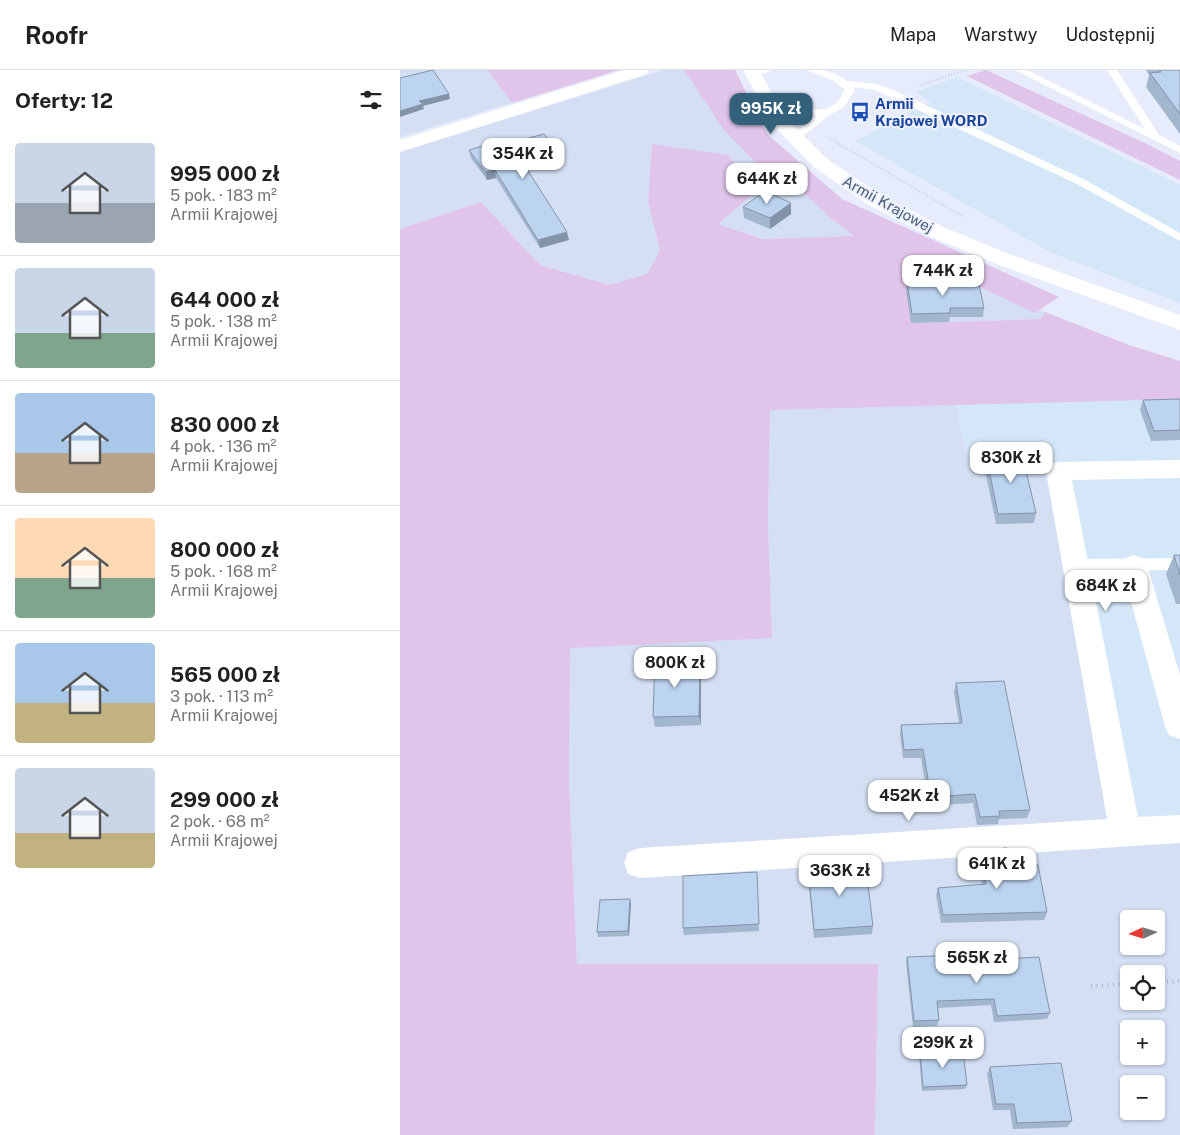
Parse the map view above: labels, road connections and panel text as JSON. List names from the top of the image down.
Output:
{
  "streets": {
    "street": ["Armii Krajowej"]
  },
  "places": {
    "bus stop": ["Armii Krajowej WORD"]
  },
  "north": "left",
  "page": {
    "header": "Roofr",
    "nav": ["Mapa", "Warstwy", "Udostępnij"],
    "heading": "Oferty: 12",
    "price": [
      "995K zł",
      "354K zł",
      "644K zł",
      "744K zł",
      "830K zł",
      "684K zł",
      "800K zł",
      "452K zł",
      "641K zł",
      "363K zł",
      "565K zł",
      "299K zł"
    ],
    "list": [
      {
        "name": "995 000 zł",
        "note": "5 pok. · 183 m² · Armii Krajowej"
      },
      {
        "name": "644 000 zł",
        "note": "5 pok. · 138 m² · Armii Krajowej"
      },
      {
        "name": "830 000 zł",
        "note": "4 pok. · 136 m² · Armii Krajowej"
      },
      {
        "name": "800 000 zł",
        "note": "5 pok. · 168 m² · Armii Krajowej"
      },
      {
        "name": "565 000 zł",
        "note": "3 pok. · 113 m² · Armii Krajowej"
      },
      {
        "name": "299 000 zł",
        "note": "2 pok. · 68 m² · Armii Krajowej"
      }
    ],
    "map_buttons": ["+", "−"]
  }
}
